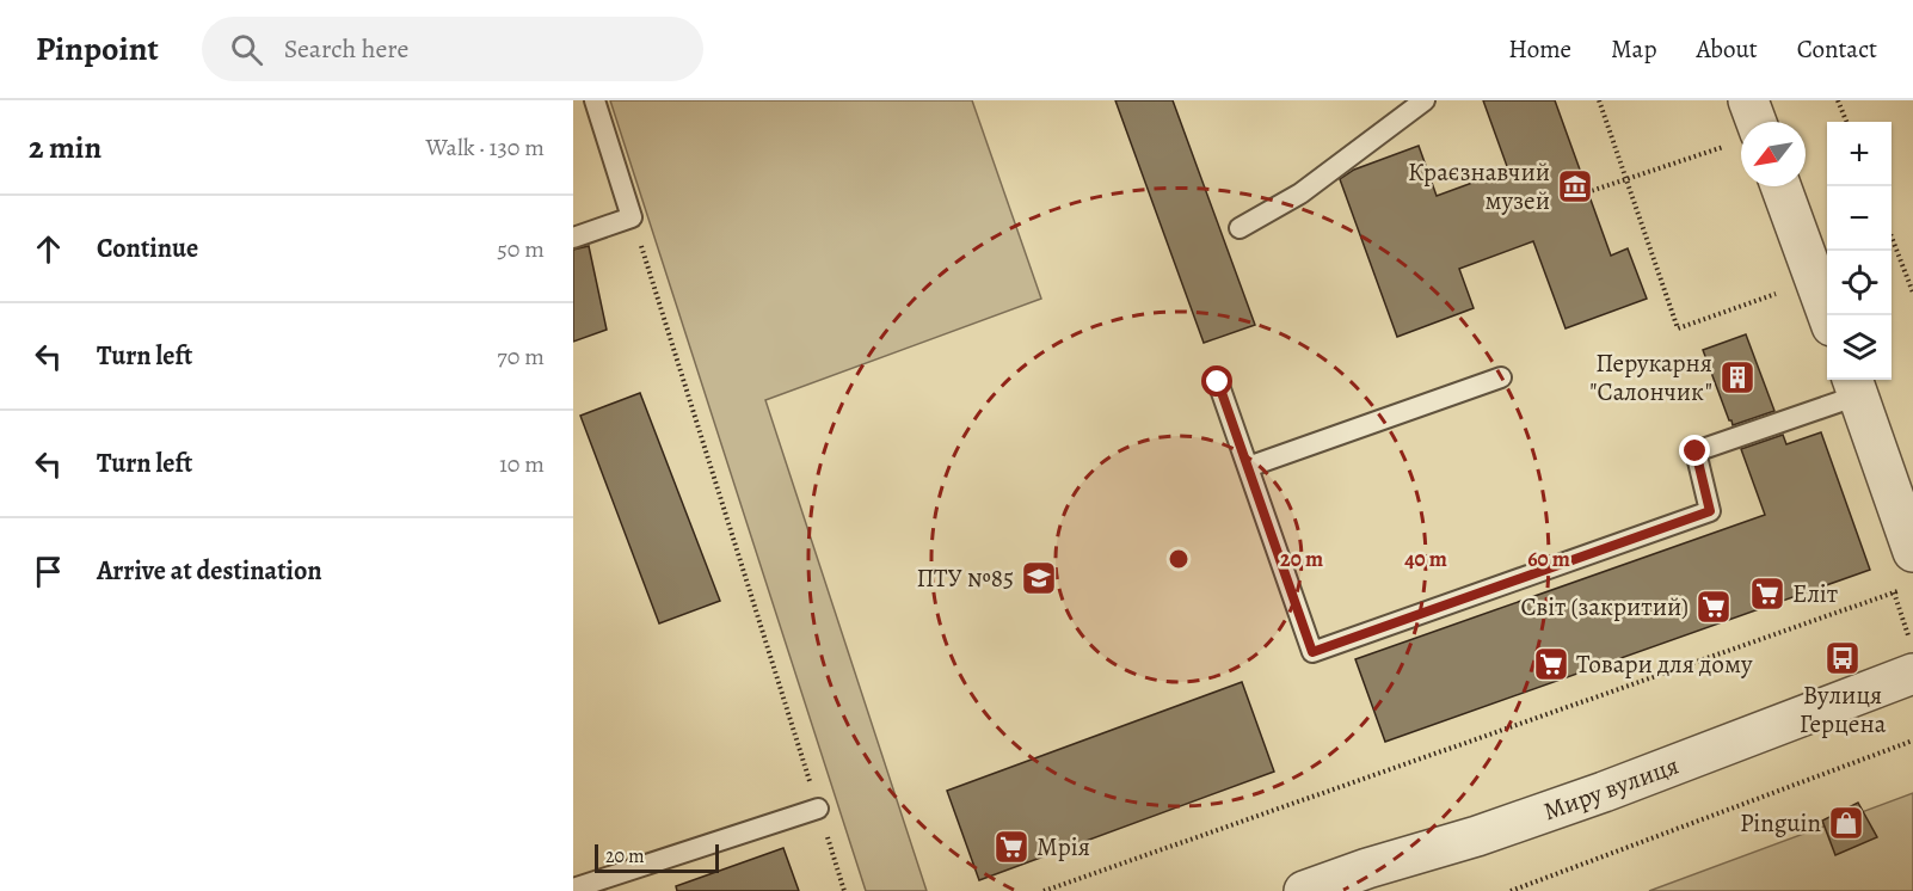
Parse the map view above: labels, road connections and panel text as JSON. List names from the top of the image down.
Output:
{
  "streets": {
    "street": ["Миру вулиця"]
  },
  "places": {
    "museum": ["Краєзнавчий музей"],
    "building": ["Перукарня \"Салончик\""],
    "school or university": ["ПТУ №85"],
    "supermarket": [
      "Еліт",
      "Світ (закритий)",
      "Товари для дому",
      "Мрія"
    ],
    "bus stop": ["Вулиця Герцена"],
    "shop": ["Pinguin"]
  },
  "scale_bar": "20 m",
  "north": "bottom left",
  "page": {
    "header": "Pinpoint",
    "search": "Search here",
    "nav": [
      "Home",
      "Map",
      "About",
      "Contact"
    ],
    "heading": ["2 min", "Walk · 130 m"],
    "map_buttons": ["+", "−"],
    "list": [
      ["Continue", "50 m"],
      ["Turn left", "70 m"],
      ["Turn left", "10 m"],
      "Arrive at destination"
    ],
    "scale": "20 m"
  },
  "rings": ["20 m", "40 m", "60 m"]
}
